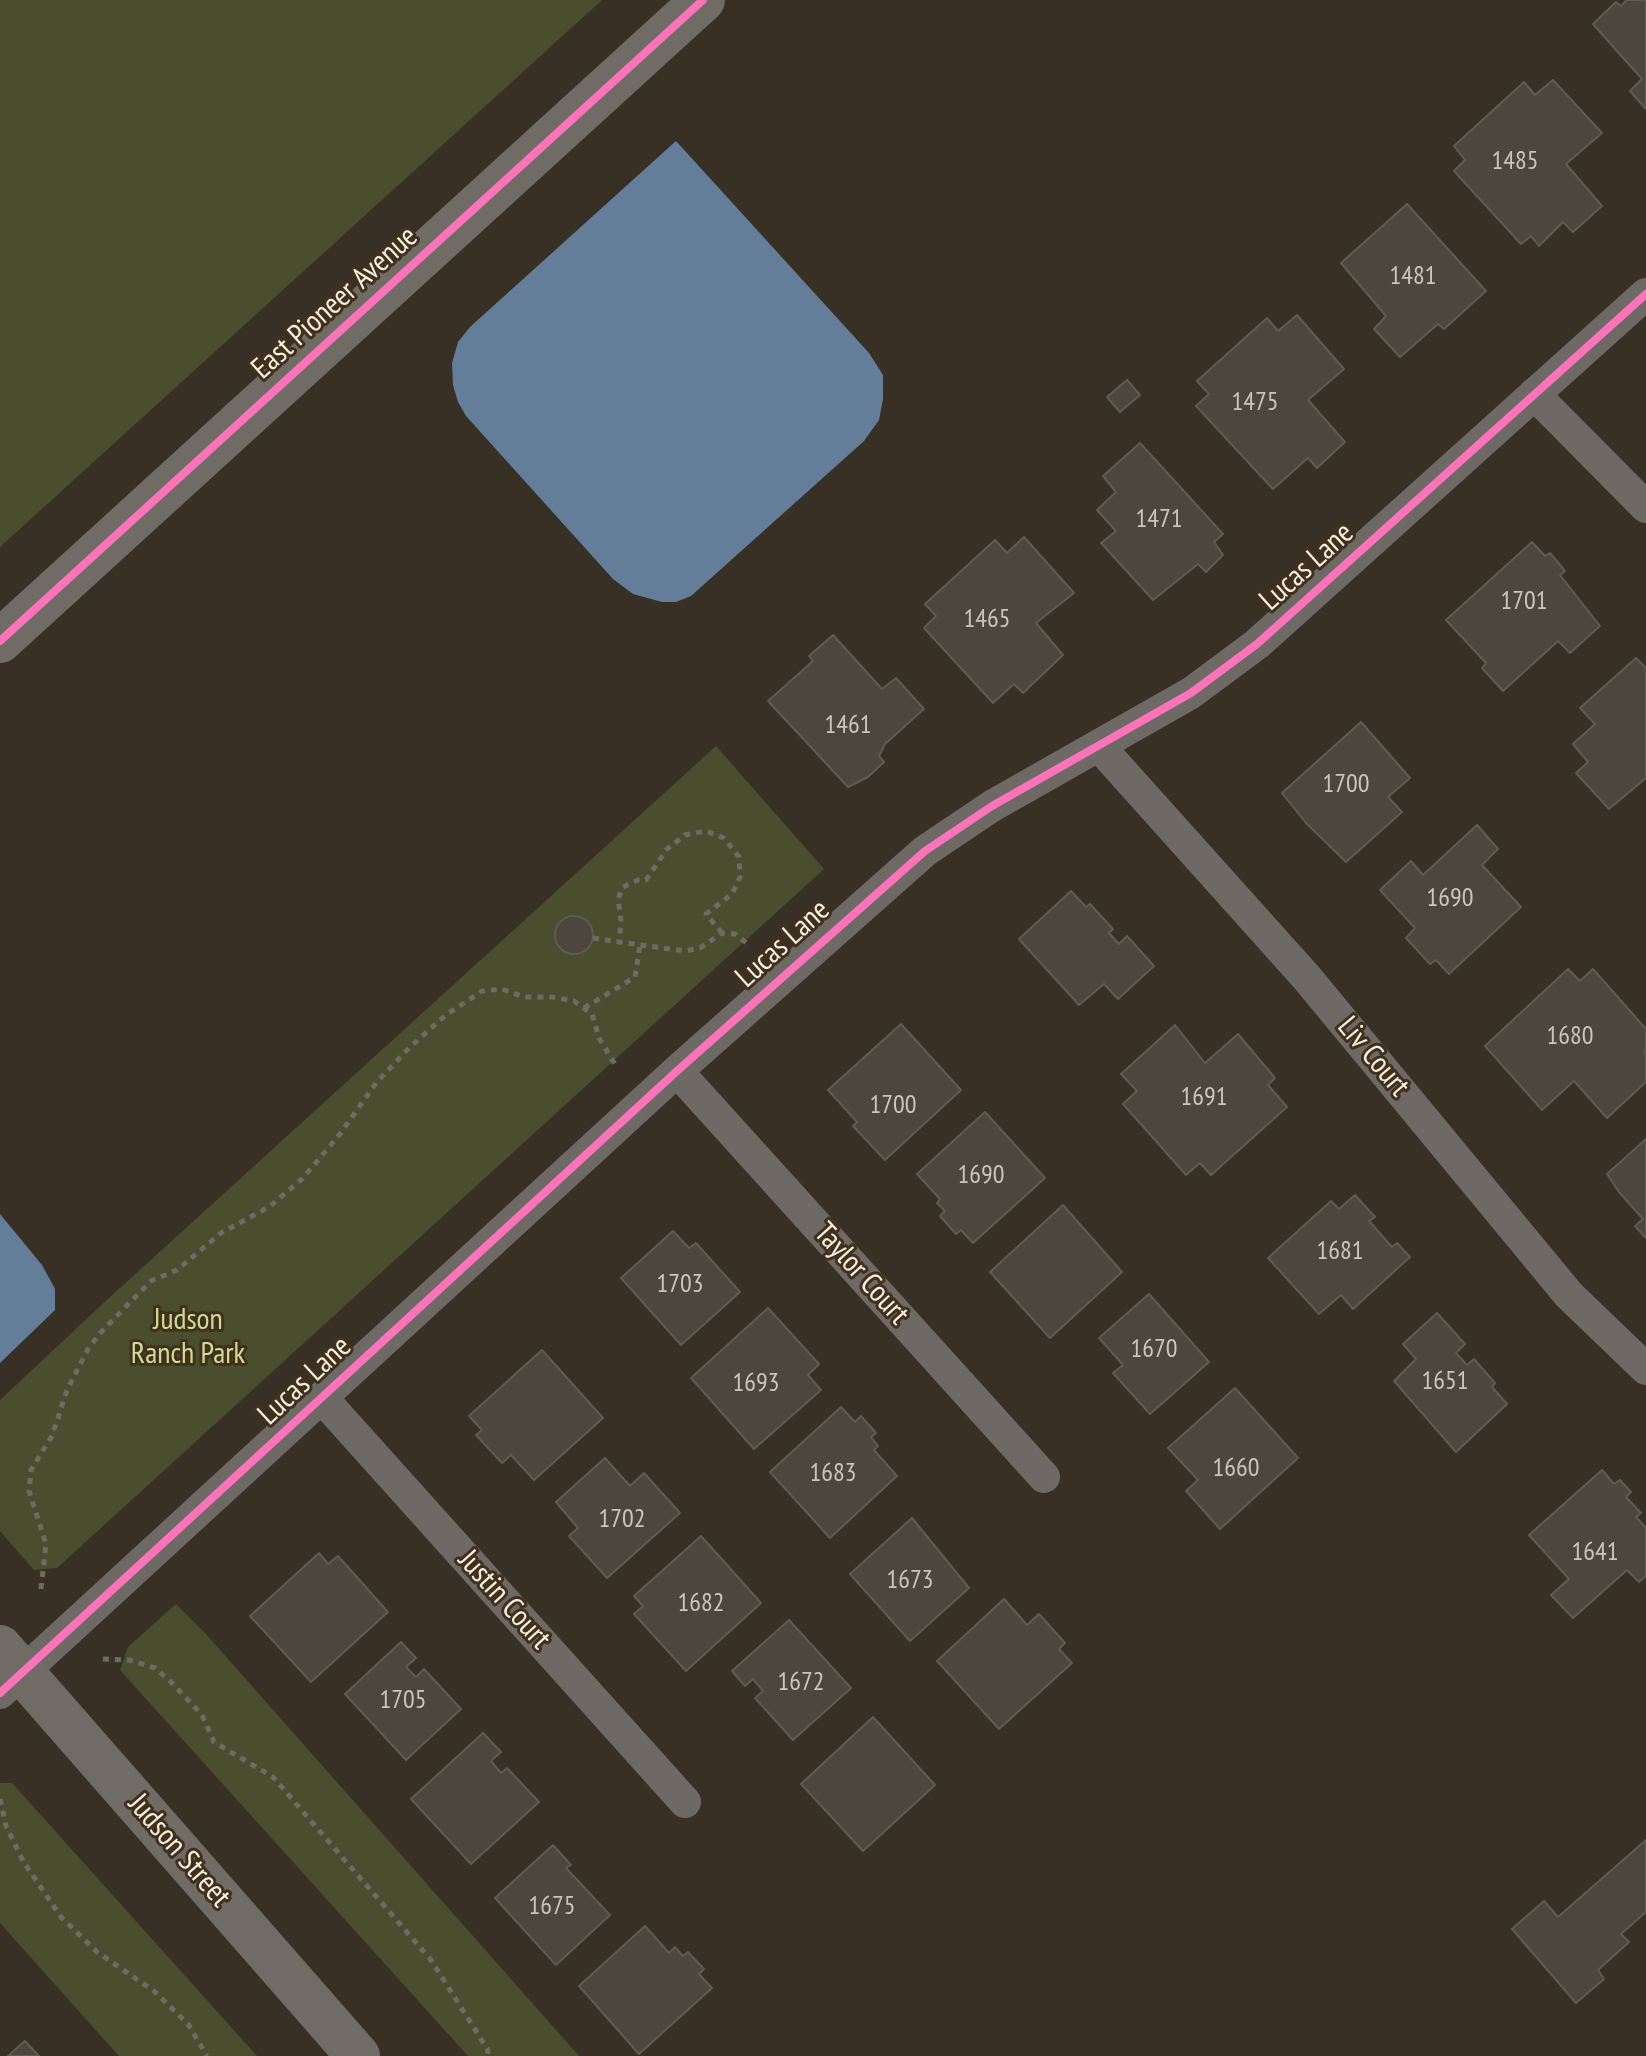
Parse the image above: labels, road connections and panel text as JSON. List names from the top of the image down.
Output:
{
  "streets": {
    "street": [
      "East Pioneer Avenue",
      "Lucas Lane",
      "Liv Court",
      "Taylor Court",
      "Justin Court",
      "Judson Street"
    ]
  },
  "crossings": [
    ["Lucas Lane", "Liv Court"],
    ["Lucas Lane", "Taylor Court"],
    ["Lucas Lane", "Justin Court"],
    ["Lucas Lane", "Judson Street"]
  ],
  "parks": ["Judson Ranch Park"],
  "house_numbers": [
    "1485",
    "1481",
    "1475",
    "1471",
    "1701",
    "1465",
    "1461",
    "1700",
    "1690",
    "1680",
    "1691",
    "1700",
    "1690",
    "1681",
    "1703",
    "1670",
    "1651",
    "1693",
    "1660",
    "1683",
    "1702",
    "1641",
    "1673",
    "1682",
    "1672",
    "1705",
    "1675"
  ]
}
